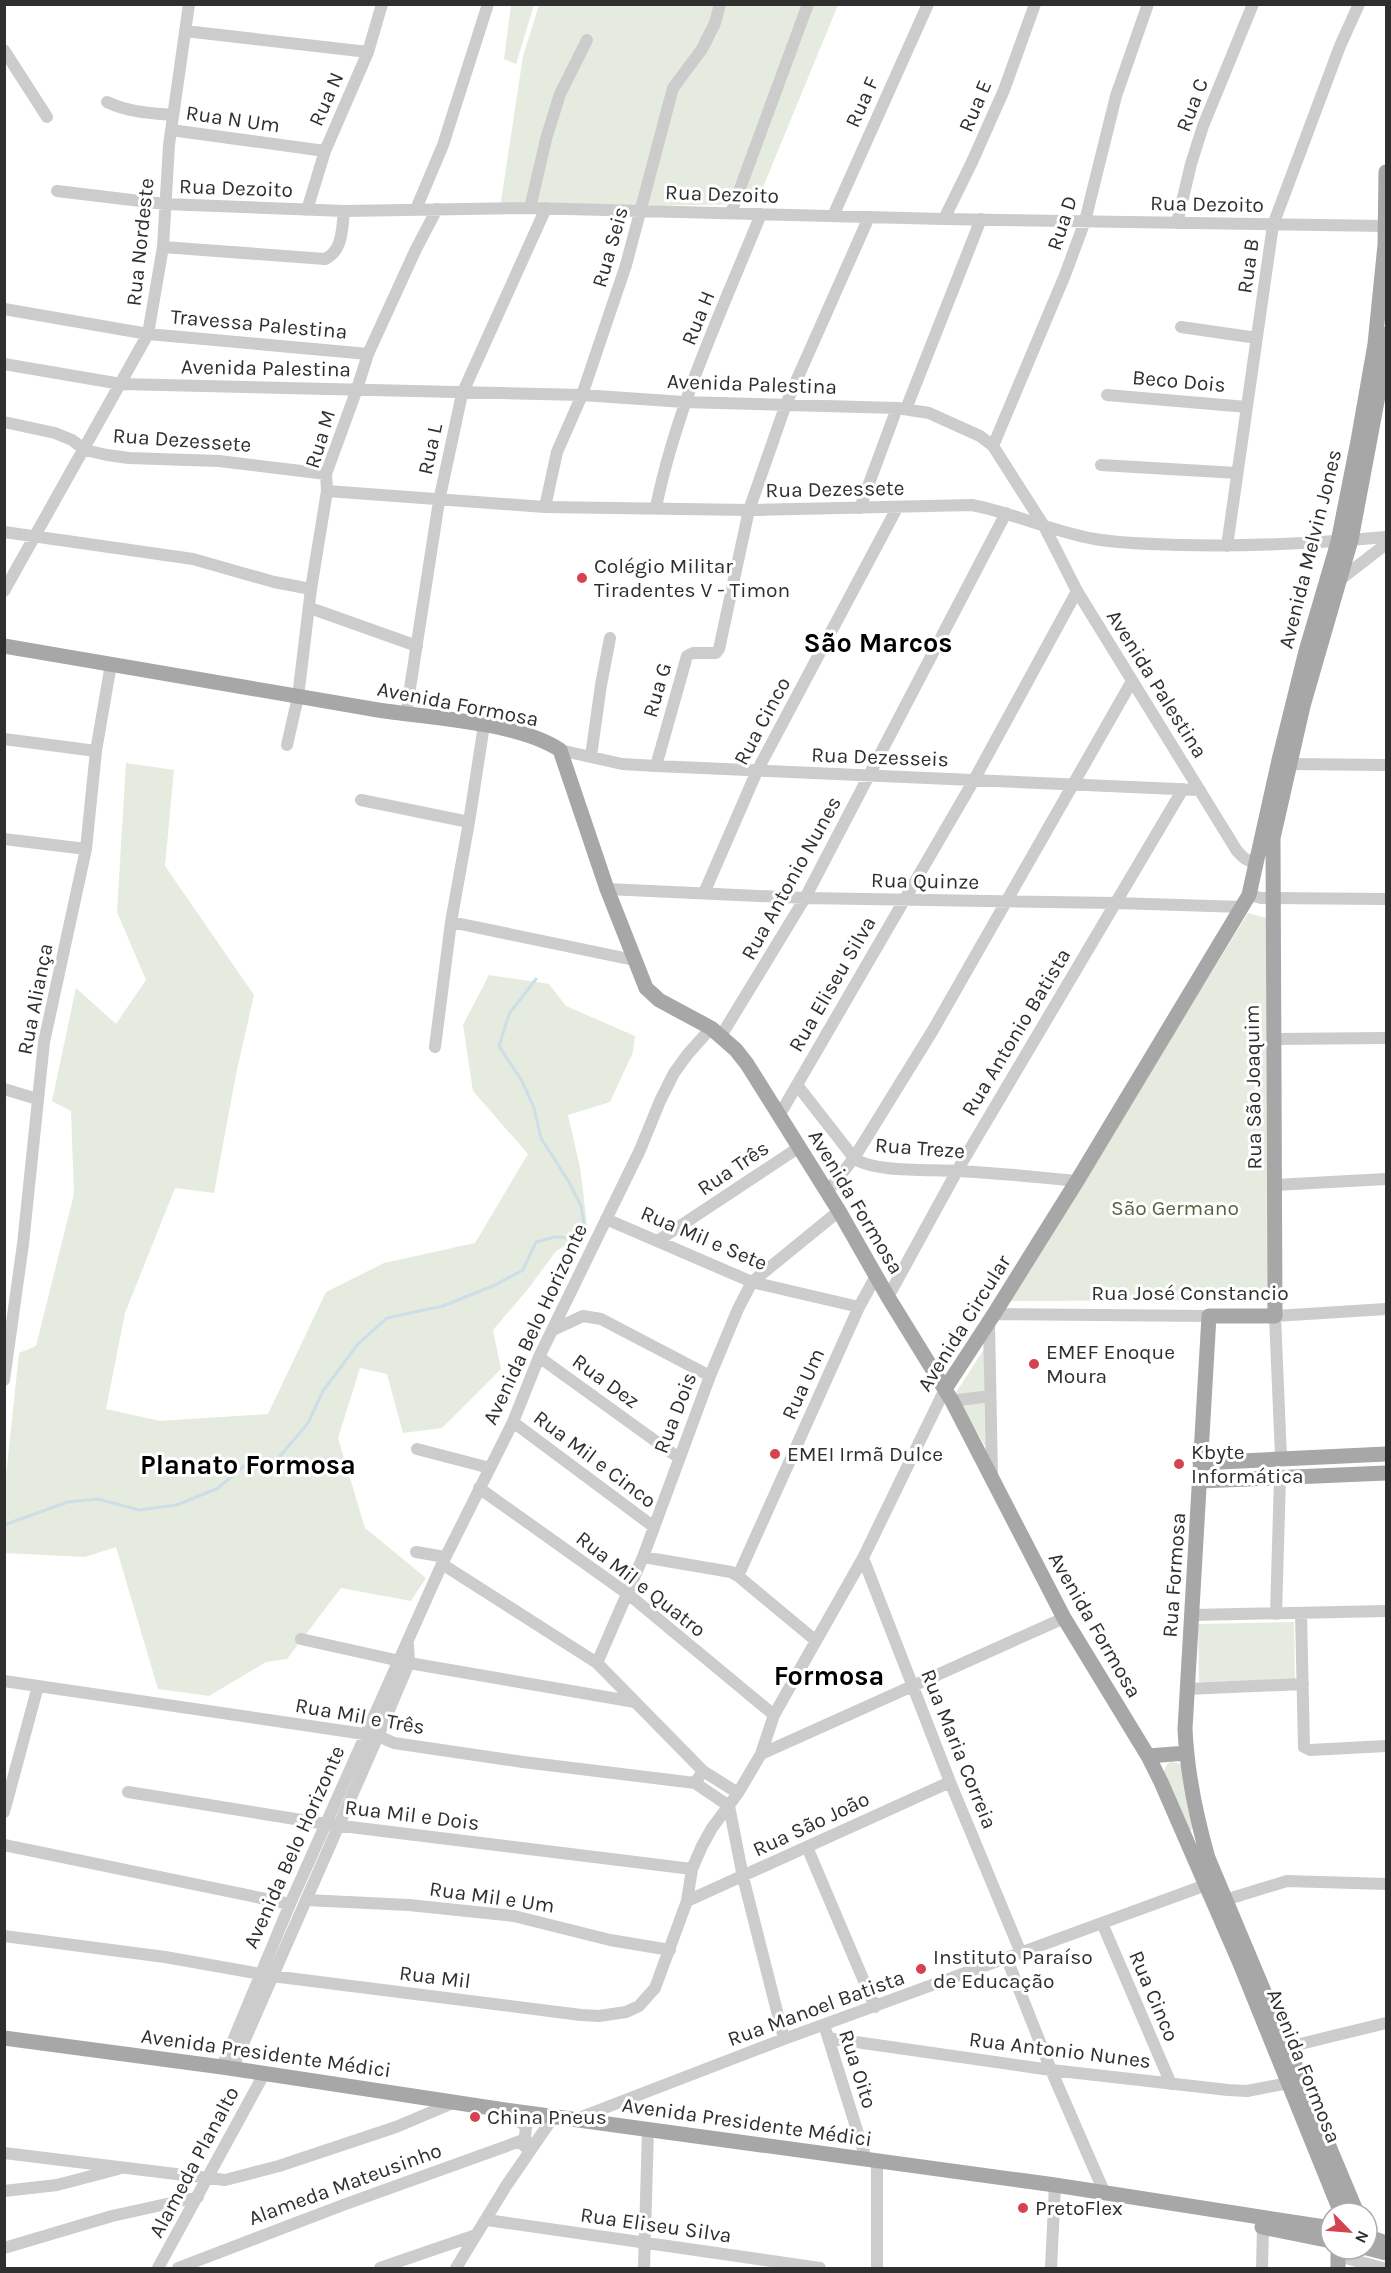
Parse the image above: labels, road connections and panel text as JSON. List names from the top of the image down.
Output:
{
  "streets": {
    "main road": [
      "Avenida Melvin Jones",
      "Avenida Formosa",
      "Rua São Joaquim",
      "Rua José Constancio",
      "Avenida Circular",
      "Rua Formosa",
      "Avenida Presidente Médici"
    ],
    "street": [
      "Rua N",
      "Rua F",
      "Rua C",
      "Rua E",
      "Rua N Um",
      "Rua Dezoito",
      "Rua D",
      "Rua Nordeste",
      "Rua Seis",
      "Rua B",
      "Rua H",
      "Travessa Palestina",
      "Avenida Palestina",
      "Beco Dois",
      "Rua M",
      "Rua Dezessete",
      "Rua L",
      "Rua G",
      "Rua Cinco",
      "Rua Dezesseis",
      "Rua Antonio Nunes",
      "Rua Quinze",
      "Rua Eliseu Silva",
      "Rua Aliança",
      "Rua Antonio Batista",
      "Rua Treze",
      "Rua Três",
      "Rua Mil e Sete",
      "Avenida Belo Horizonte",
      "Rua Dez",
      "Rua Um",
      "Rua Dois",
      "Rua Mil e Cinco",
      "Rua Mil e Quatro",
      "Rua Mil e Três",
      "Rua Maria Correia",
      "Rua Mil e Dois",
      "Rua São João",
      "Rua Mil e Um",
      "Rua Mil",
      "Rua Manoel Batista",
      "Rua Oito",
      "Alameda Planalto",
      "Alameda Mateusinho"
    ]
  },
  "crossings": [
    ["Rua N", "Rua N Um"],
    ["Rua N", "Rua Dezoito"],
    ["Rua F", "Rua Dezoito"],
    ["Rua C", "Rua Dezoito"],
    ["Rua E", "Rua Dezoito"],
    ["Rua N Um", "Rua Nordeste"],
    ["Rua Dezoito", "Rua D"],
    ["Rua Dezoito", "Rua Nordeste"],
    ["Rua Dezoito", "Rua Seis"],
    ["Rua Dezoito", "Rua B"],
    ["Rua Dezoito", "Rua H"],
    ["Rua Dezoito", "Rua M"],
    ["Rua Dezoito", "Rua L"],
    ["Rua Dezoito", "Avenida Melvin Jones"],
    ["Rua D", "Avenida Palestina"],
    ["Rua Nordeste", "Travessa Palestina"],
    ["Rua Nordeste", "Avenida Palestina"],
    ["Rua Nordeste", "Rua Dezessete"],
    ["Rua Seis", "Avenida Palestina"],
    ["Rua Seis", "Rua Dezessete"],
    ["Rua B", "Beco Dois"],
    ["Rua B", "Rua Dezessete"],
    ["Rua H", "Avenida Palestina"],
    ["Rua H", "Rua Dezessete"],
    ["Travessa Palestina", "Rua M"],
    ["Avenida Palestina", "Rua M"],
    ["Avenida Palestina", "Rua Dezessete"],
    ["Avenida Palestina", "Rua L"],
    ["Avenida Palestina", "Avenida Melvin Jones"],
    ["Avenida Palestina", "Rua Dezesseis"],
    ["Avenida Palestina", "Rua Eliseu Silva"],
    ["Rua M", "Rua Dezessete"],
    ["Rua M", "Avenida Formosa"],
    ["Rua Dezessete", "Rua L"],
    ["Rua Dezessete", "Avenida Melvin Jones"],
    ["Rua Dezessete", "Rua G"],
    ["Rua Dezessete", "Rua Cinco"],
    ["Rua Dezessete", "Rua Antonio Nunes"],
    ["Rua L", "Avenida Formosa"],
    ["Avenida Melvin Jones", "Rua Quinze"],
    ["Avenida Melvin Jones", "Rua São Joaquim"],
    ["Avenida Melvin Jones", "Avenida Circular"],
    ["Rua G", "Rua Dezesseis"],
    ["Avenida Formosa", "Rua Dezesseis"],
    ["Avenida Formosa", "Rua Antonio Nunes"],
    ["Avenida Formosa", "Rua Quinze"],
    ["Avenida Formosa", "Rua Eliseu Silva"],
    ["Avenida Formosa", "Rua Aliança"],
    ["Avenida Formosa", "Rua Antonio Batista"],
    ["Avenida Formosa", "Rua Três"],
    ["Avenida Formosa", "Avenida Circular"],
    ["Avenida Formosa", "Avenida Belo Horizonte"],
    ["Avenida Formosa", "Rua Um"],
    ["Avenida Formosa", "Rua Dois"],
    ["Avenida Formosa", "Rua Formosa"],
    ["Avenida Formosa", "Rua Manoel Batista"],
    ["Rua Cinco", "Rua Dezesseis"],
    ["Rua Cinco", "Rua Antonio Nunes"],
    ["Rua Cinco", "Rua Quinze"],
    ["Rua Cinco", "Rua Manoel Batista"],
    ["Rua Dezesseis", "Rua Antonio Nunes"],
    ["Rua Dezesseis", "Rua Eliseu Silva"],
    ["Rua Dezesseis", "Rua Antonio Batista"],
    ["Rua Antonio Nunes", "Rua Quinze"],
    ["Rua Antonio Nunes", "Avenida Belo Horizonte"],
    ["Rua Antonio Nunes", "Rua Manoel Batista"],
    ["Rua Antonio Nunes", "Rua Oito"],
    ["Rua Quinze", "Rua Eliseu Silva"],
    ["Rua Quinze", "Rua Antonio Batista"],
    ["Rua Quinze", "Avenida Circular"],
    ["Rua Eliseu Silva", "Rua Treze"],
    ["Rua Antonio Batista", "Rua Treze"],
    ["Rua São Joaquim", "Rua José Constancio"],
    ["Rua Treze", "Avenida Circular"],
    ["Rua Três", "Rua Mil e Sete"],
    ["Rua Mil e Sete", "Avenida Belo Horizonte"],
    ["Rua Mil e Sete", "Rua Um"],
    ["Rua Mil e Sete", "Rua Dois"],
    ["Rua José Constancio", "Avenida Circular"],
    ["Rua José Constancio", "Rua Formosa"],
    ["Avenida Circular", "Rua Mil e Quatro"],
    ["Avenida Circular", "Rua Maria Correia"],
    ["Avenida Circular", "Rua Mil"],
    ["Avenida Belo Horizonte", "Rua Dez"],
    ["Avenida Belo Horizonte", "Rua Mil e Cinco"],
    ["Avenida Belo Horizonte", "Rua Mil e Quatro"],
    ["Avenida Belo Horizonte", "Rua Mil e Três"],
    ["Avenida Belo Horizonte", "Rua Mil e Dois"],
    ["Avenida Belo Horizonte", "Rua Mil e Um"],
    ["Avenida Belo Horizonte", "Rua Mil"],
    ["Avenida Belo Horizonte", "Avenida Presidente Médici"],
    ["Rua Dez", "Rua Dois"],
    ["Rua Dois", "Rua Mil e Cinco"],
    ["Rua Dois", "Rua Mil e Quatro"],
    ["Rua Maria Correia", "Rua São João"],
    ["Rua Maria Correia", "Rua Manoel Batista"],
    ["Rua Mil e Dois", "Rua Mil"],
    ["Rua São João", "Rua Mil"],
    ["Rua Mil e Um", "Rua Mil"],
    ["Rua Manoel Batista", "Avenida Presidente Médici"],
    ["Rua Manoel Batista", "Rua Oito"],
    ["Avenida Presidente Médici", "Rua Oito"],
    ["Avenida Presidente Médici", "Alameda Planalto"]
  ],
  "districts": ["São Marcos", "Planato Formosa", "Formosa"],
  "parks": ["São Germano"],
  "places": [
    "Colégio Militar Tiradentes V - Timon",
    "EMEF Enoque Moura",
    "EMEI Irmã Dulce",
    "Kbyte Informática",
    "Instituto Paraíso de Educação",
    "China Pneus",
    "PretoFlex"
  ],
  "north": "bottom right"
}
